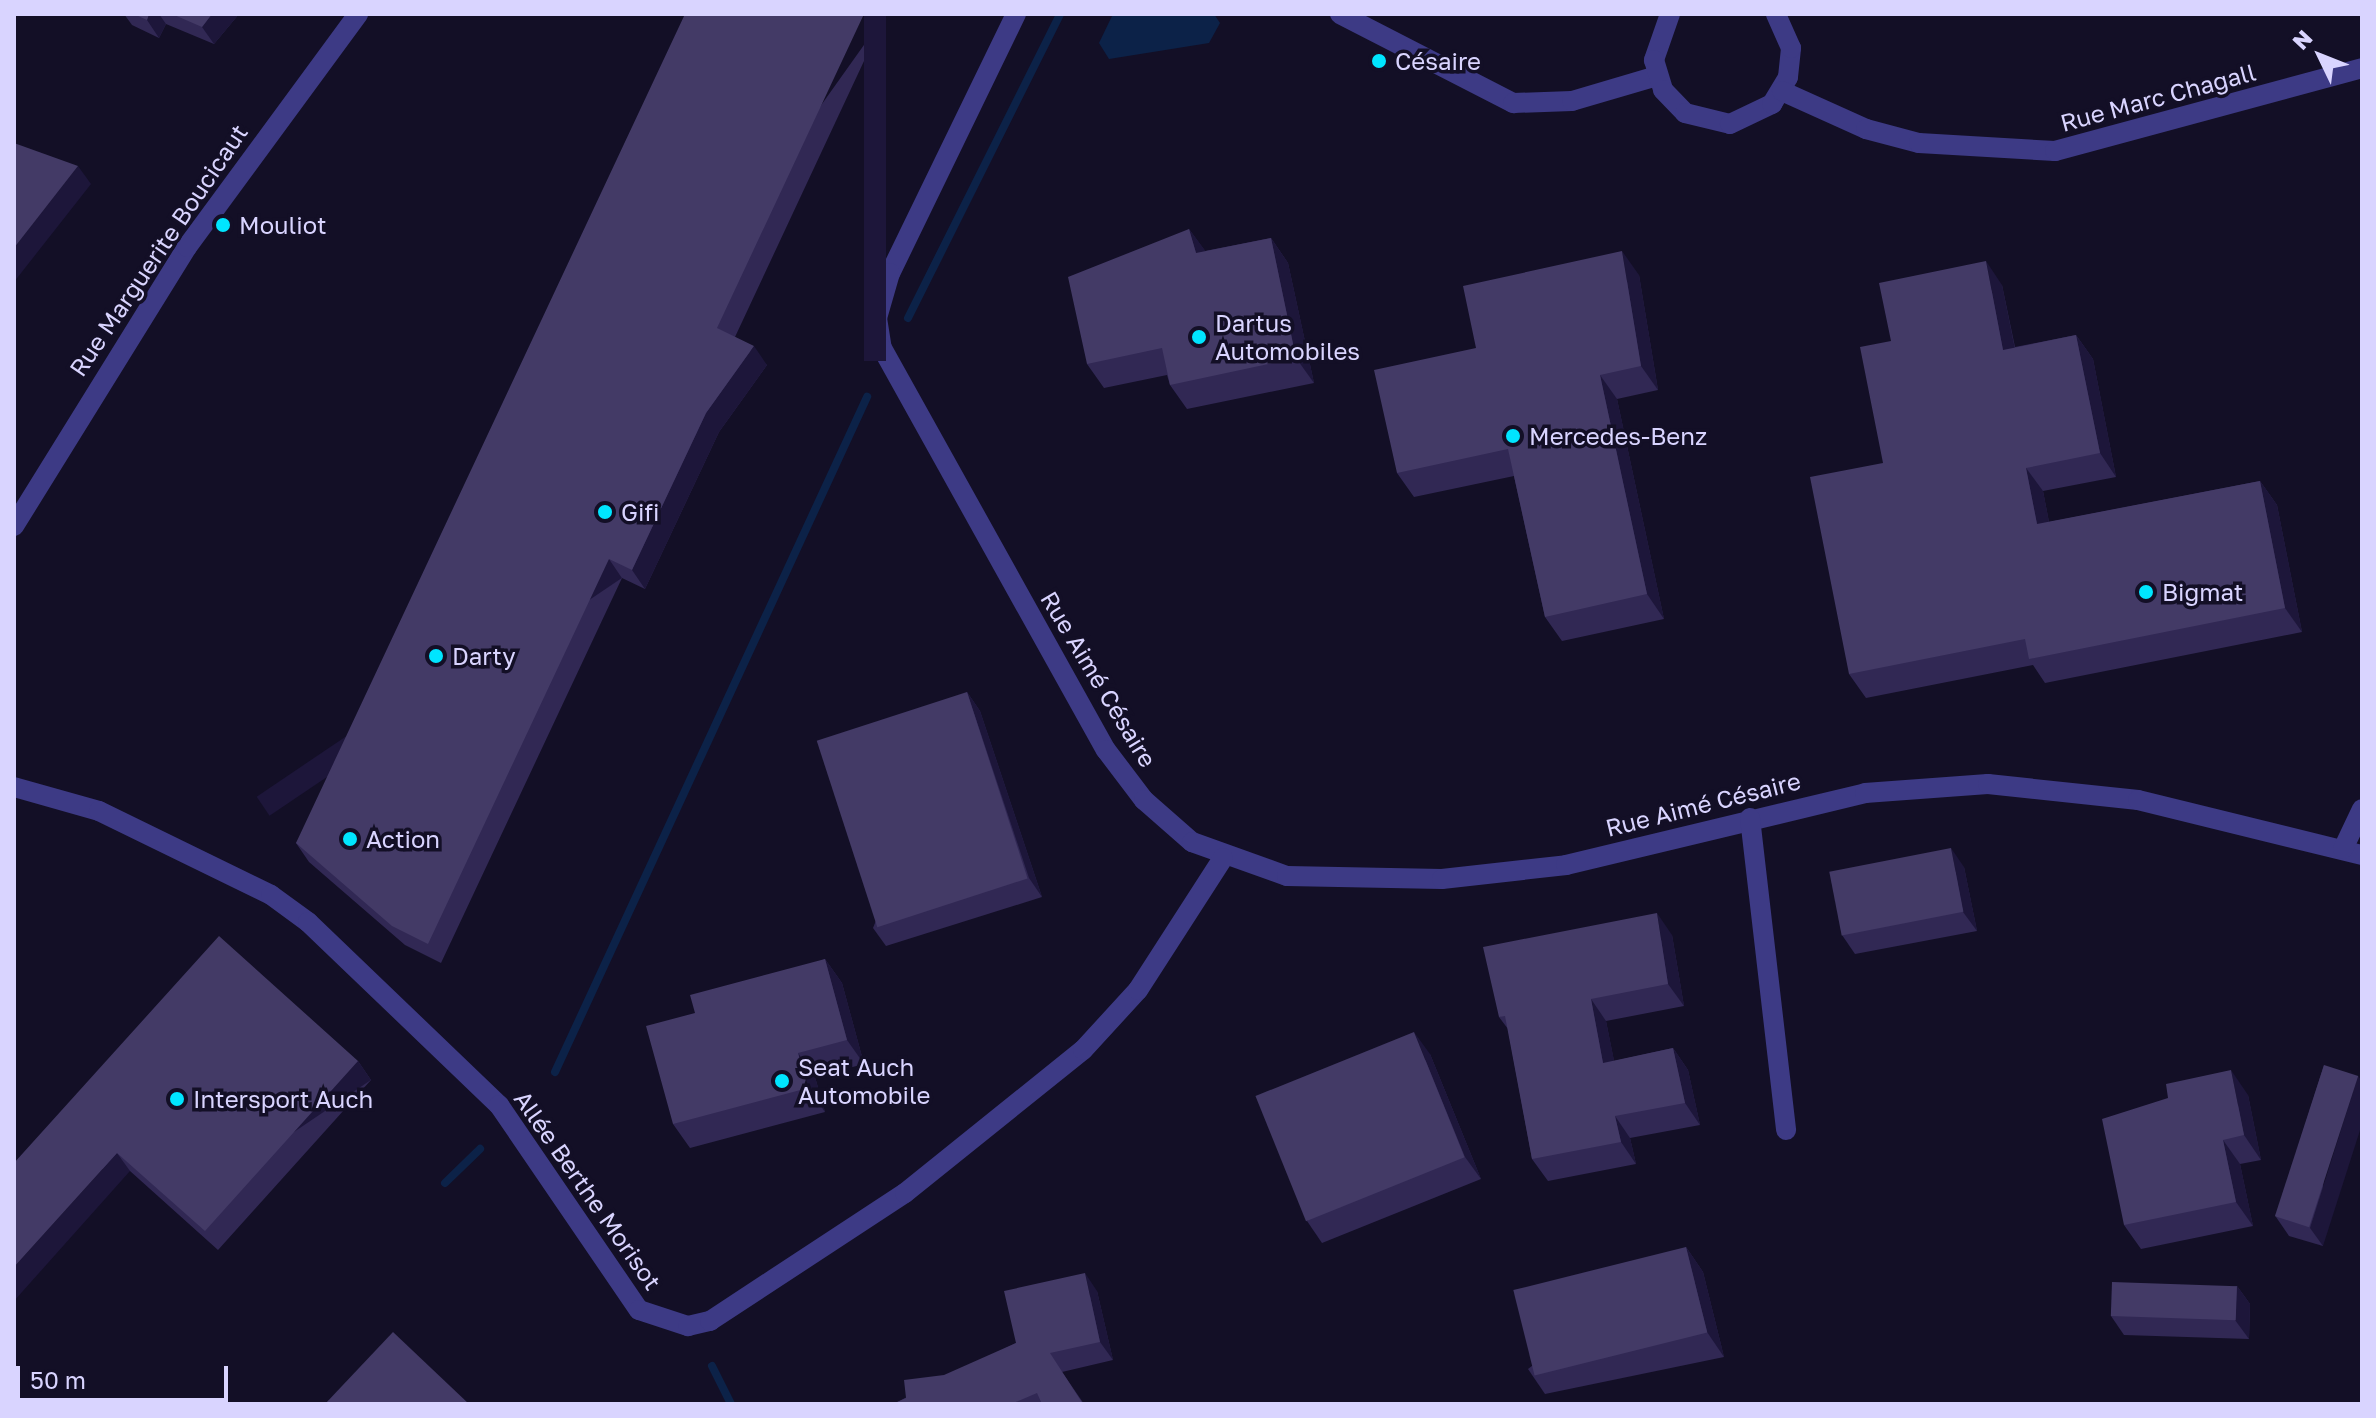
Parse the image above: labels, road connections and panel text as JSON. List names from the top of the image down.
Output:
{
  "streets": {
    "street": [
      "Rue Marc Chagall",
      "Rue Marguerite Boucicaut",
      "Rue Aimé Césaire",
      "Allée Berthe Morisot"
    ]
  },
  "crossings": [
    ["Rue Aimé Césaire", "Allée Berthe Morisot"]
  ],
  "places": [
    "Césaire",
    "Mouliot",
    "Dartus Automobiles",
    "Mercedes-Benz",
    "Gifi",
    "Bigmat",
    "Darty",
    "Action",
    "Seat Auch Automobile",
    "Intersport Auch"
  ],
  "scale_bar": "50 m",
  "north": "top left"
}
